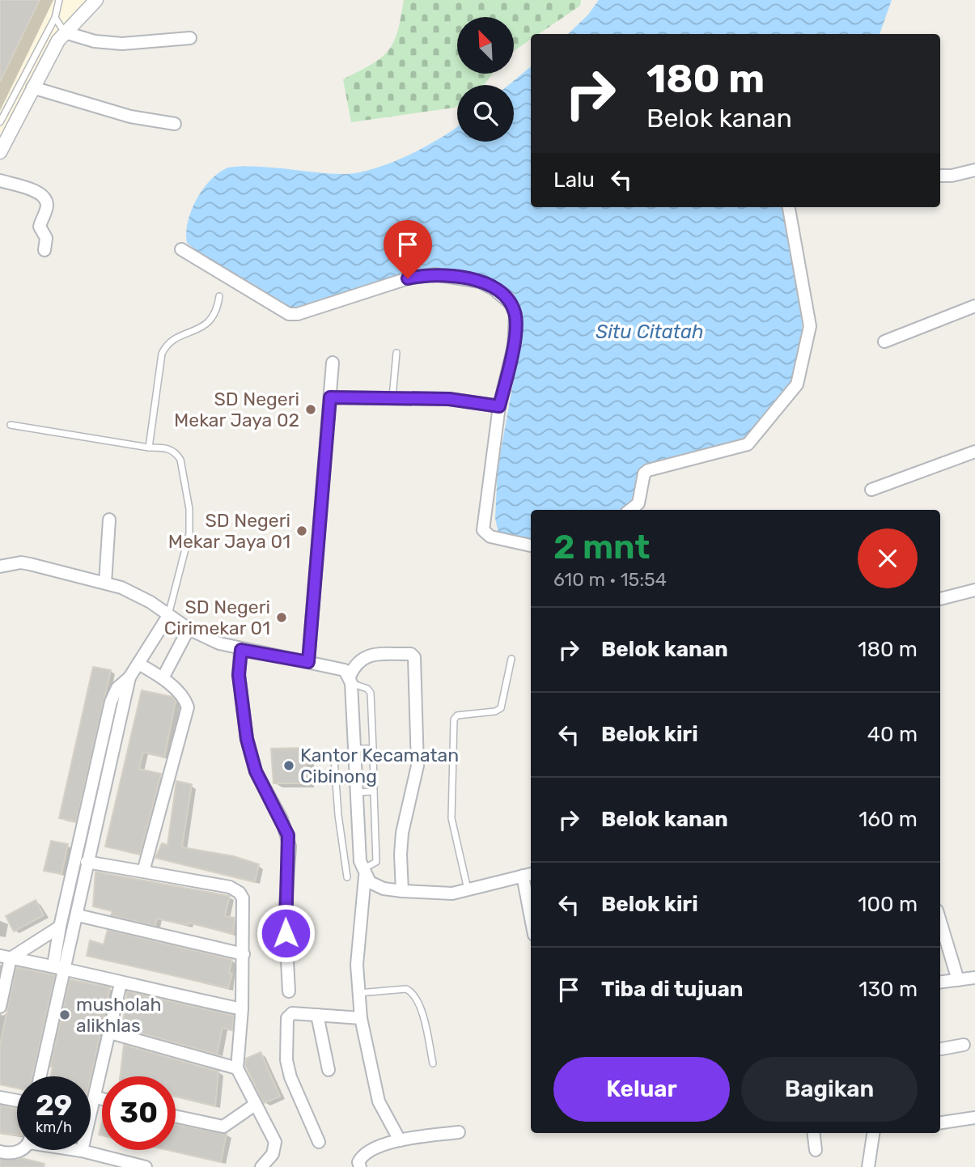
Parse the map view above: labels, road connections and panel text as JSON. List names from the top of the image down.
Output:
{
  "water": ["Situ Citatah"],
  "places": [
    "SD Negeri Mekar Jaya 02",
    "SD Negeri Mekar Jaya 01",
    "SD Negeri Cirimekar 01",
    "Kantor Kecamatan Cibinong",
    "musholah alikhlas"
  ],
  "north": "top left",
  "page": {
    "turn": ["180 m", "Belok kanan"],
    "then": "Lalu",
    "heading": ["2 mnt", "610 m · 15:54"],
    "list": [
      {
        "name": "Belok kanan",
        "value": "180 m"
      },
      {
        "name": "Belok kiri",
        "value": "40 m"
      },
      {
        "name": "Belok kanan",
        "value": "160 m"
      },
      {
        "name": "Belok kiri",
        "value": "100 m"
      },
      {
        "name": "Tiba di tujuan",
        "value": "130 m"
      }
    ],
    "buttons": ["Keluar", "Bagikan"],
    "speed": "29 km/h",
    "limit": "30"
  }
}
